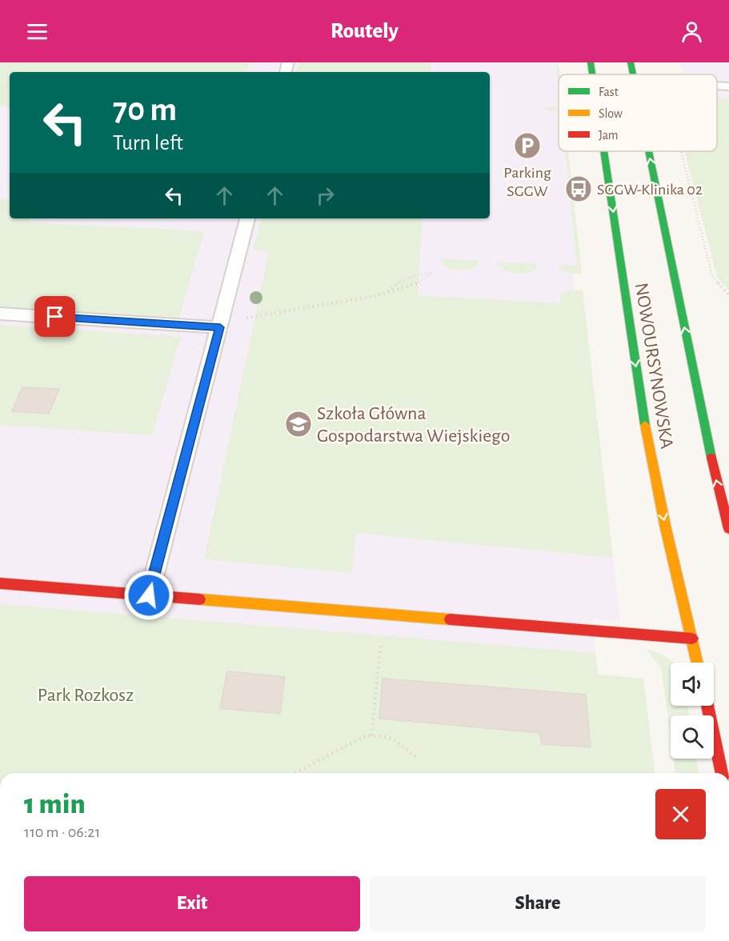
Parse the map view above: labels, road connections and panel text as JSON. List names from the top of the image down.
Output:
{
  "streets": {
    "street": ["NOWOURSYNOWSKA"]
  },
  "parks": ["Park Rozkosz"],
  "places": {
    "parking": ["Parking SGGW"],
    "bus stop": ["SGGW-Klinika 02"],
    "school or university": ["Szkoła Główna Gospodarstwa Wiejskiego"]
  },
  "legend": ["Fast", "Slow", "Jam"],
  "page": {
    "header": "Routely",
    "turn": ["70 m", "Turn left"],
    "heading": ["1 min", "110 m · 06:21"],
    "buttons": ["Exit", "Share"]
  }
}
